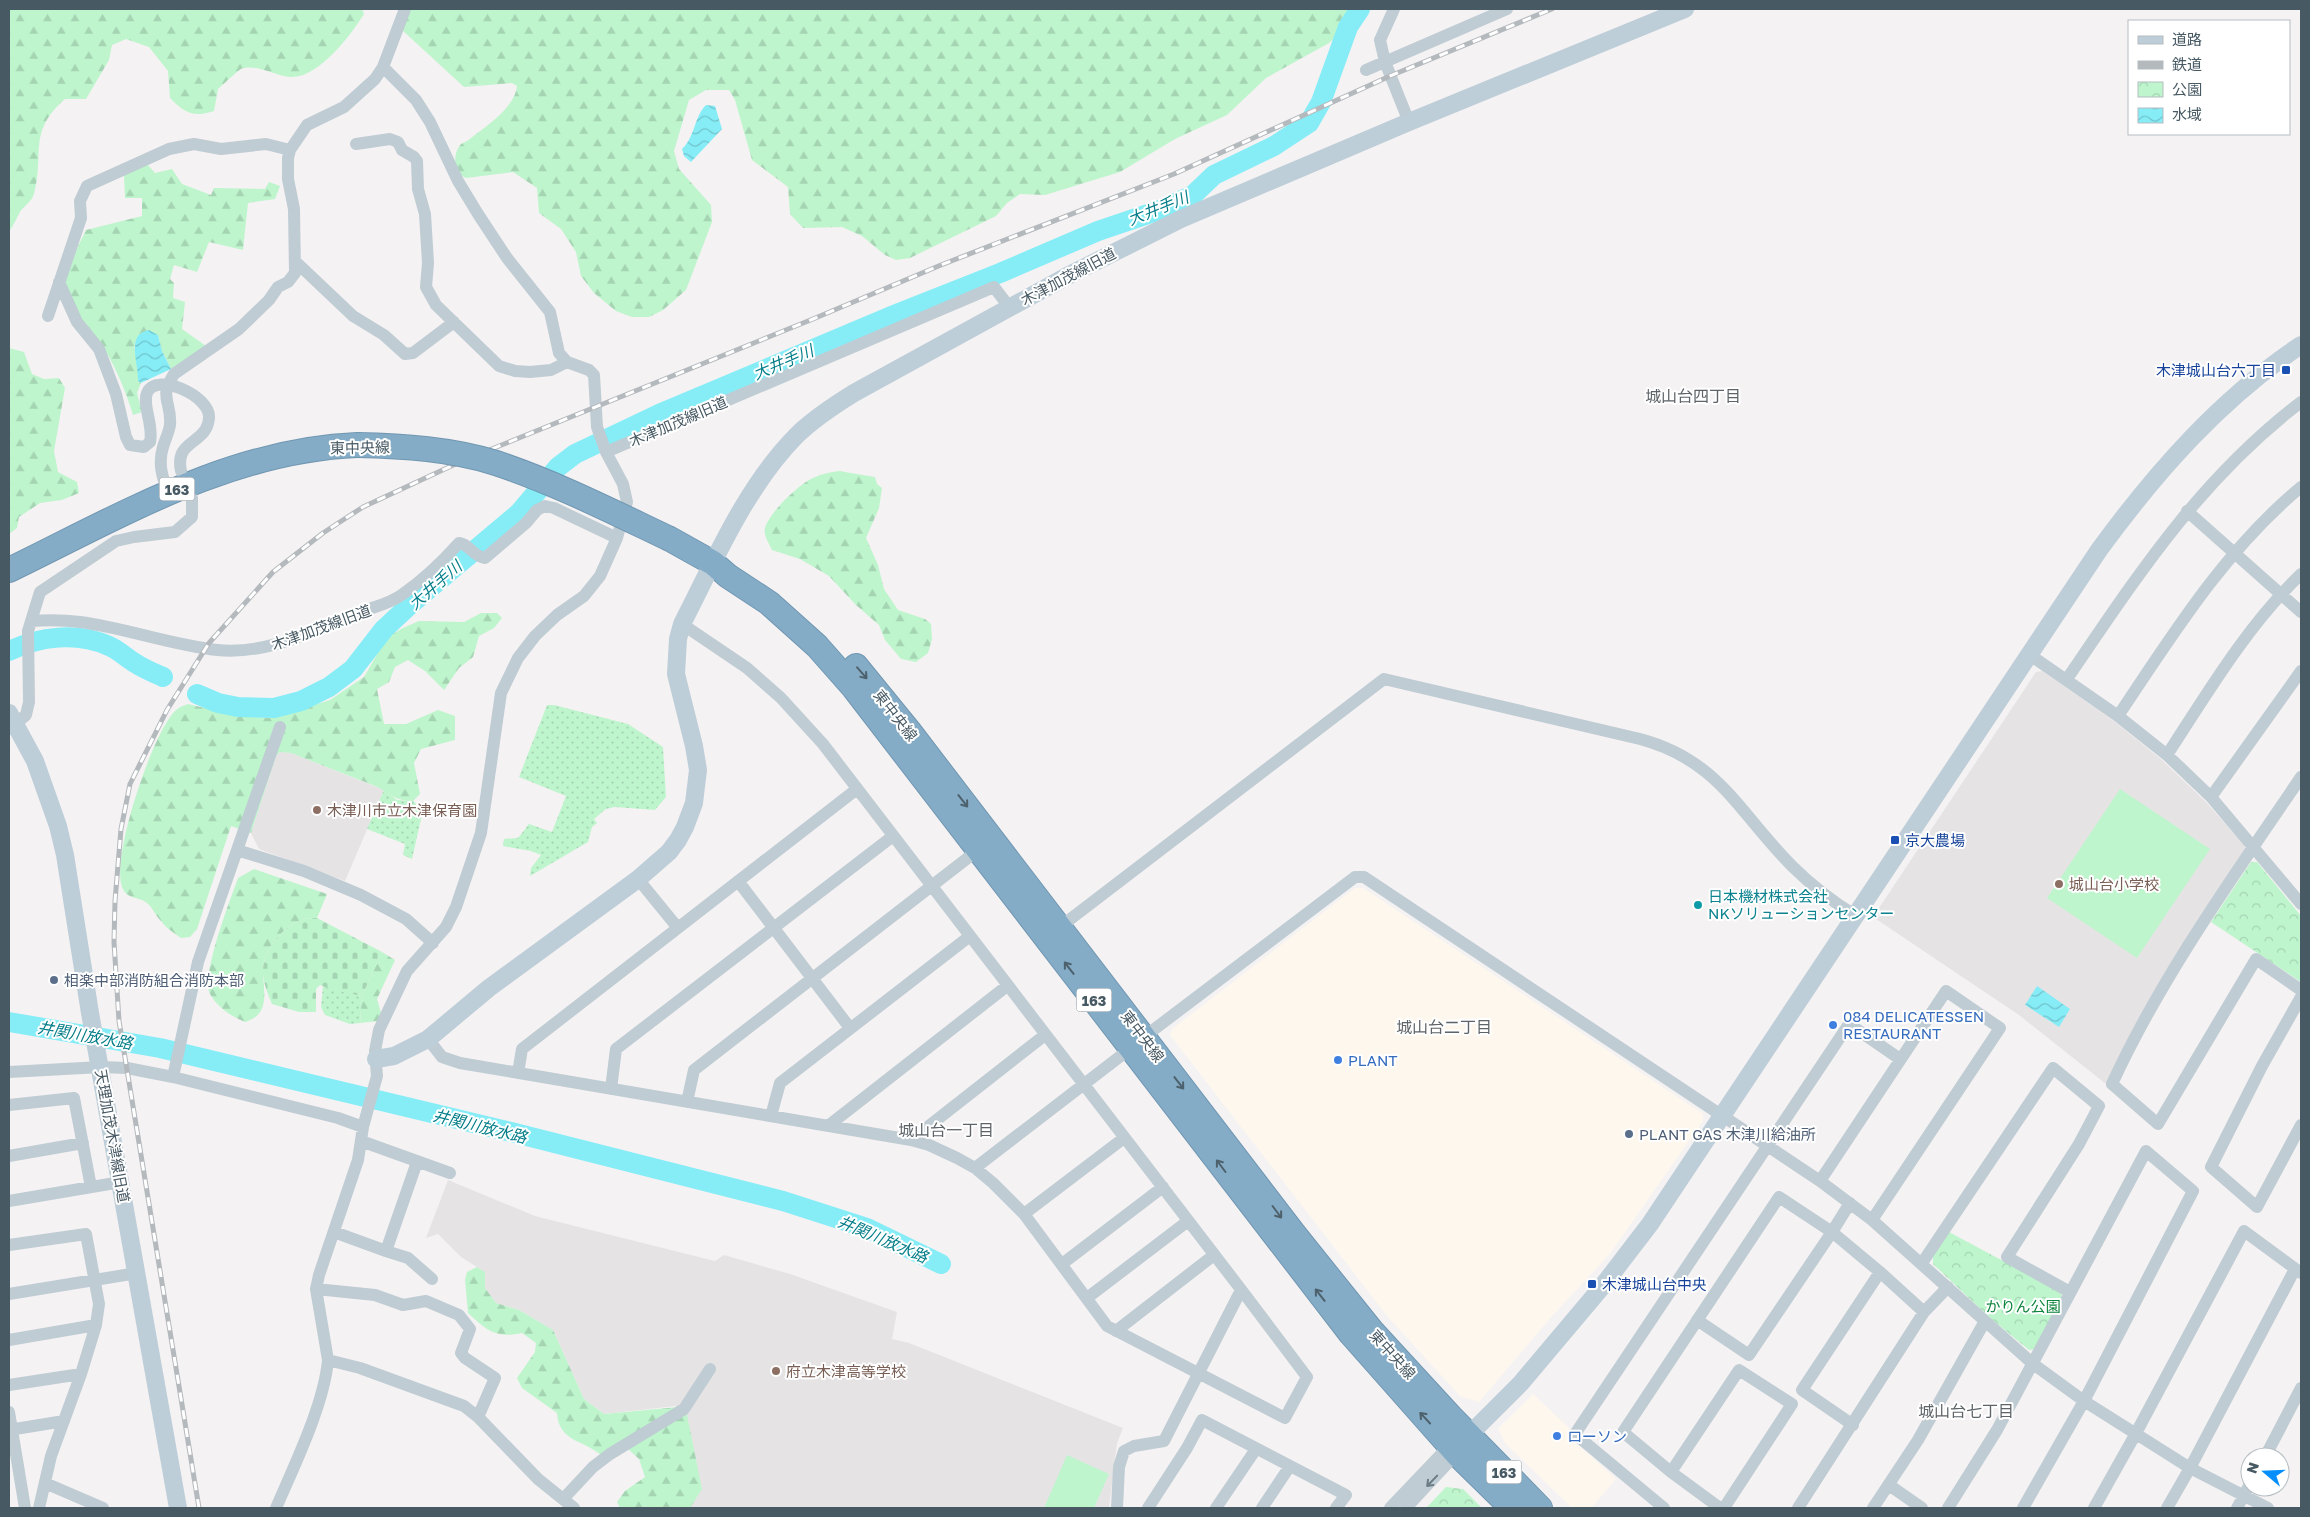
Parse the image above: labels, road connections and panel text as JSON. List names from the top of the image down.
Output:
{
  "streets": {
    "highway": ["東中央線", "163"],
    "street": ["木津加茂線旧道", "天理加茂木津線旧道"]
  },
  "districts": [
    "城山台四丁目",
    "城山台二丁目",
    "城山台一丁目",
    "城山台七丁目"
  ],
  "water": ["大井手川", "井関川放水路"],
  "parks": ["かりん公園"],
  "places": {
    "transit": ["木津城山台六丁目", "京大農場", "木津城山台中央"],
    "other": [
      "木津川市立木津保育園",
      "城山台小学校",
      "日本機材株式会社 NKソリューションセンター",
      "相楽中部消防組合消防本部",
      "084 DELICATESSEN RESTAURANT",
      "PLANT",
      "PLANT GAS 木津川給油所",
      "府立木津高等学校",
      "ローソン"
    ]
  },
  "legend": [
    "道路",
    "鉄道",
    "公園",
    "水域"
  ],
  "north": "left"
}
